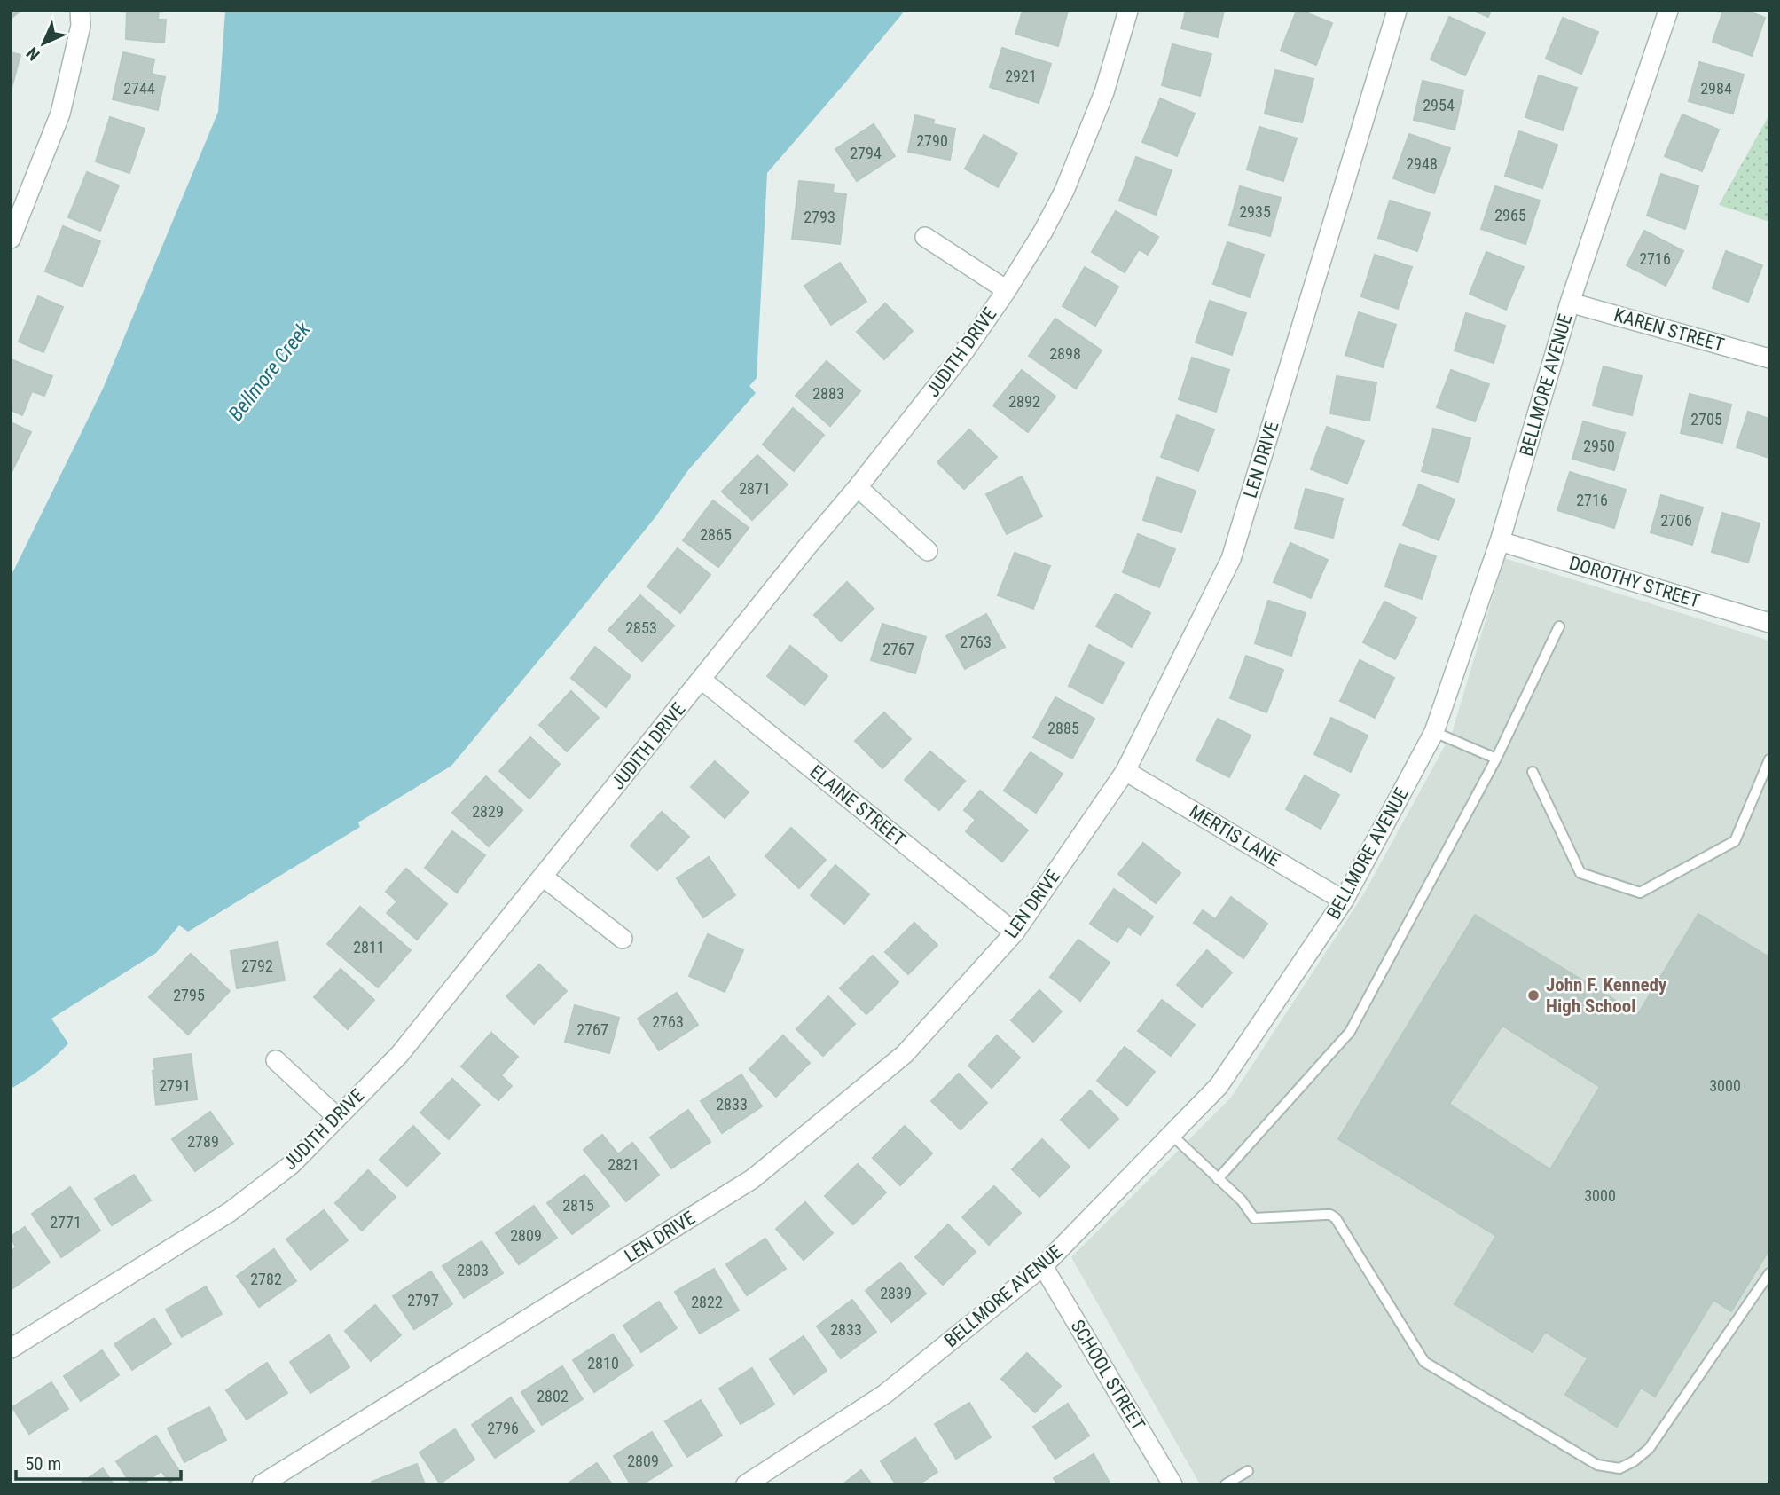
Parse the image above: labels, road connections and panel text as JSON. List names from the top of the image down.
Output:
{
  "streets": {
    "street": [
      "KAREN STREET",
      "JUDITH DRIVE",
      "BELLMORE AVENUE",
      "LEN DRIVE",
      "DOROTHY STREET",
      "ELAINE STREET",
      "MERTIS LANE",
      "SCHOOL STREET"
    ]
  },
  "crossings": [
    ["KAREN STREET", "BELLMORE AVENUE"],
    ["JUDITH DRIVE", "ELAINE STREET"],
    ["BELLMORE AVENUE", "DOROTHY STREET"],
    ["BELLMORE AVENUE", "MERTIS LANE"],
    ["BELLMORE AVENUE", "SCHOOL STREET"],
    ["LEN DRIVE", "ELAINE STREET"],
    ["LEN DRIVE", "MERTIS LANE"]
  ],
  "water": ["Bellmore Creek"],
  "places": ["John F. Kennedy High School"],
  "house_numbers": [
    "2921",
    "2744",
    "2984",
    "2954",
    "2790",
    "2794",
    "2948",
    "2935",
    "2965",
    "2793",
    "2716",
    "2898",
    "2883",
    "2892",
    "2705",
    "2950",
    "2871",
    "2716",
    "2706",
    "2865",
    "2853",
    "2763",
    "2767",
    "2885",
    "2829",
    "2811",
    "2792",
    "2795",
    "2763",
    "2767",
    "2791",
    "3000",
    "2833",
    "2789",
    "2821",
    "3000",
    "2815",
    "2771",
    "2809",
    "2803",
    "2782",
    "2839",
    "2797",
    "2822",
    "2833",
    "2810",
    "2802",
    "2796",
    "2809"
  ],
  "scale_bar": "50 m",
  "north": "bottom left"
}
